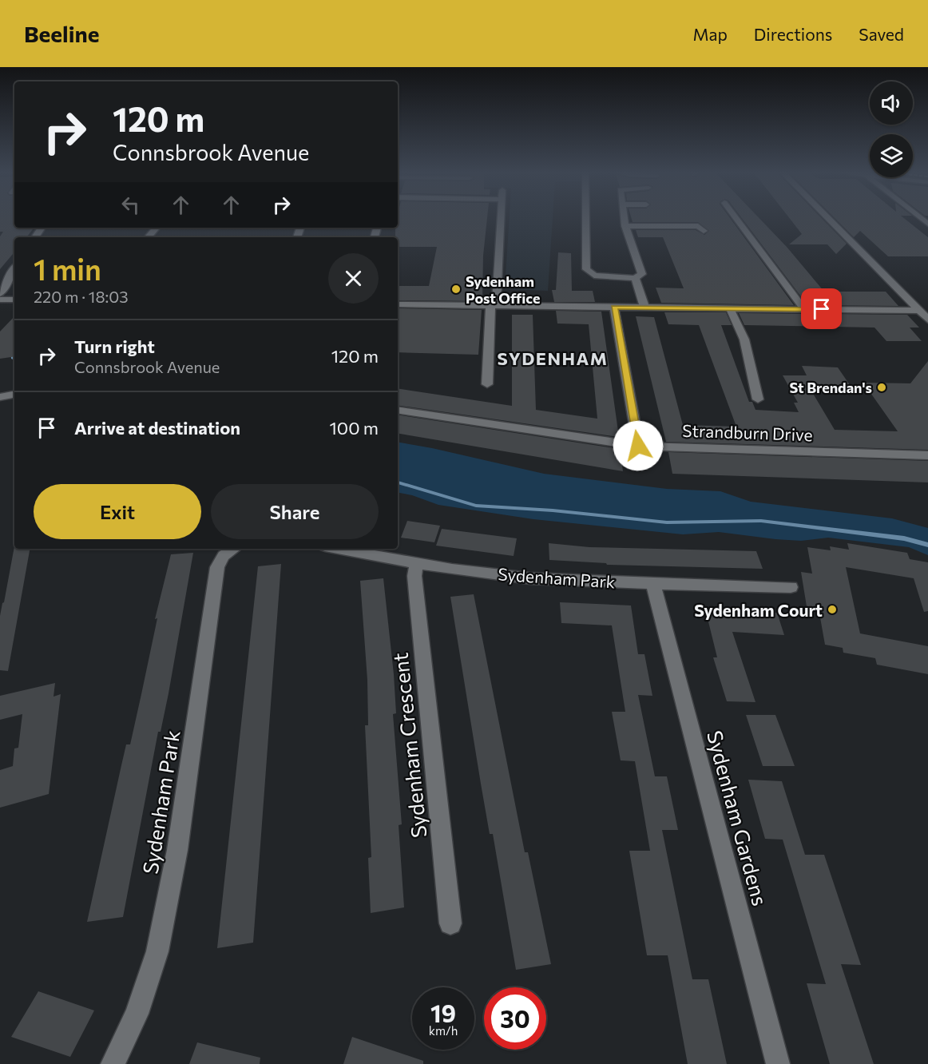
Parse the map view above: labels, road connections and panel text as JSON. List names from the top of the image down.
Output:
{
  "streets": {
    "street": [
      "Strandburn Drive",
      "Sydenham Park",
      "Sydenham Crescent",
      "Sydenham Gardens"
    ]
  },
  "crossings": [
    ["Sydenham Park", "Sydenham Crescent"],
    ["Sydenham Park", "Sydenham Gardens"]
  ],
  "districts": ["SYDENHAM"],
  "places": ["Sydenham Post Office", "St Brendan's", "Sydenham Court"],
  "page": {
    "header": "Beeline",
    "nav": ["Map", "Directions", "Saved"],
    "turn": ["120 m", "Connsbrook Avenue"],
    "heading": ["1 min", "220 m · 18:03"],
    "list": [
      {
        "name": "Turn right",
        "note": "Connsbrook Avenue",
        "value": "120 m"
      },
      {
        "name": "Arrive at destination",
        "value": "100 m"
      }
    ],
    "buttons": ["Exit", "Share"],
    "speed": "19 km/h",
    "limit": "30"
  }
}
